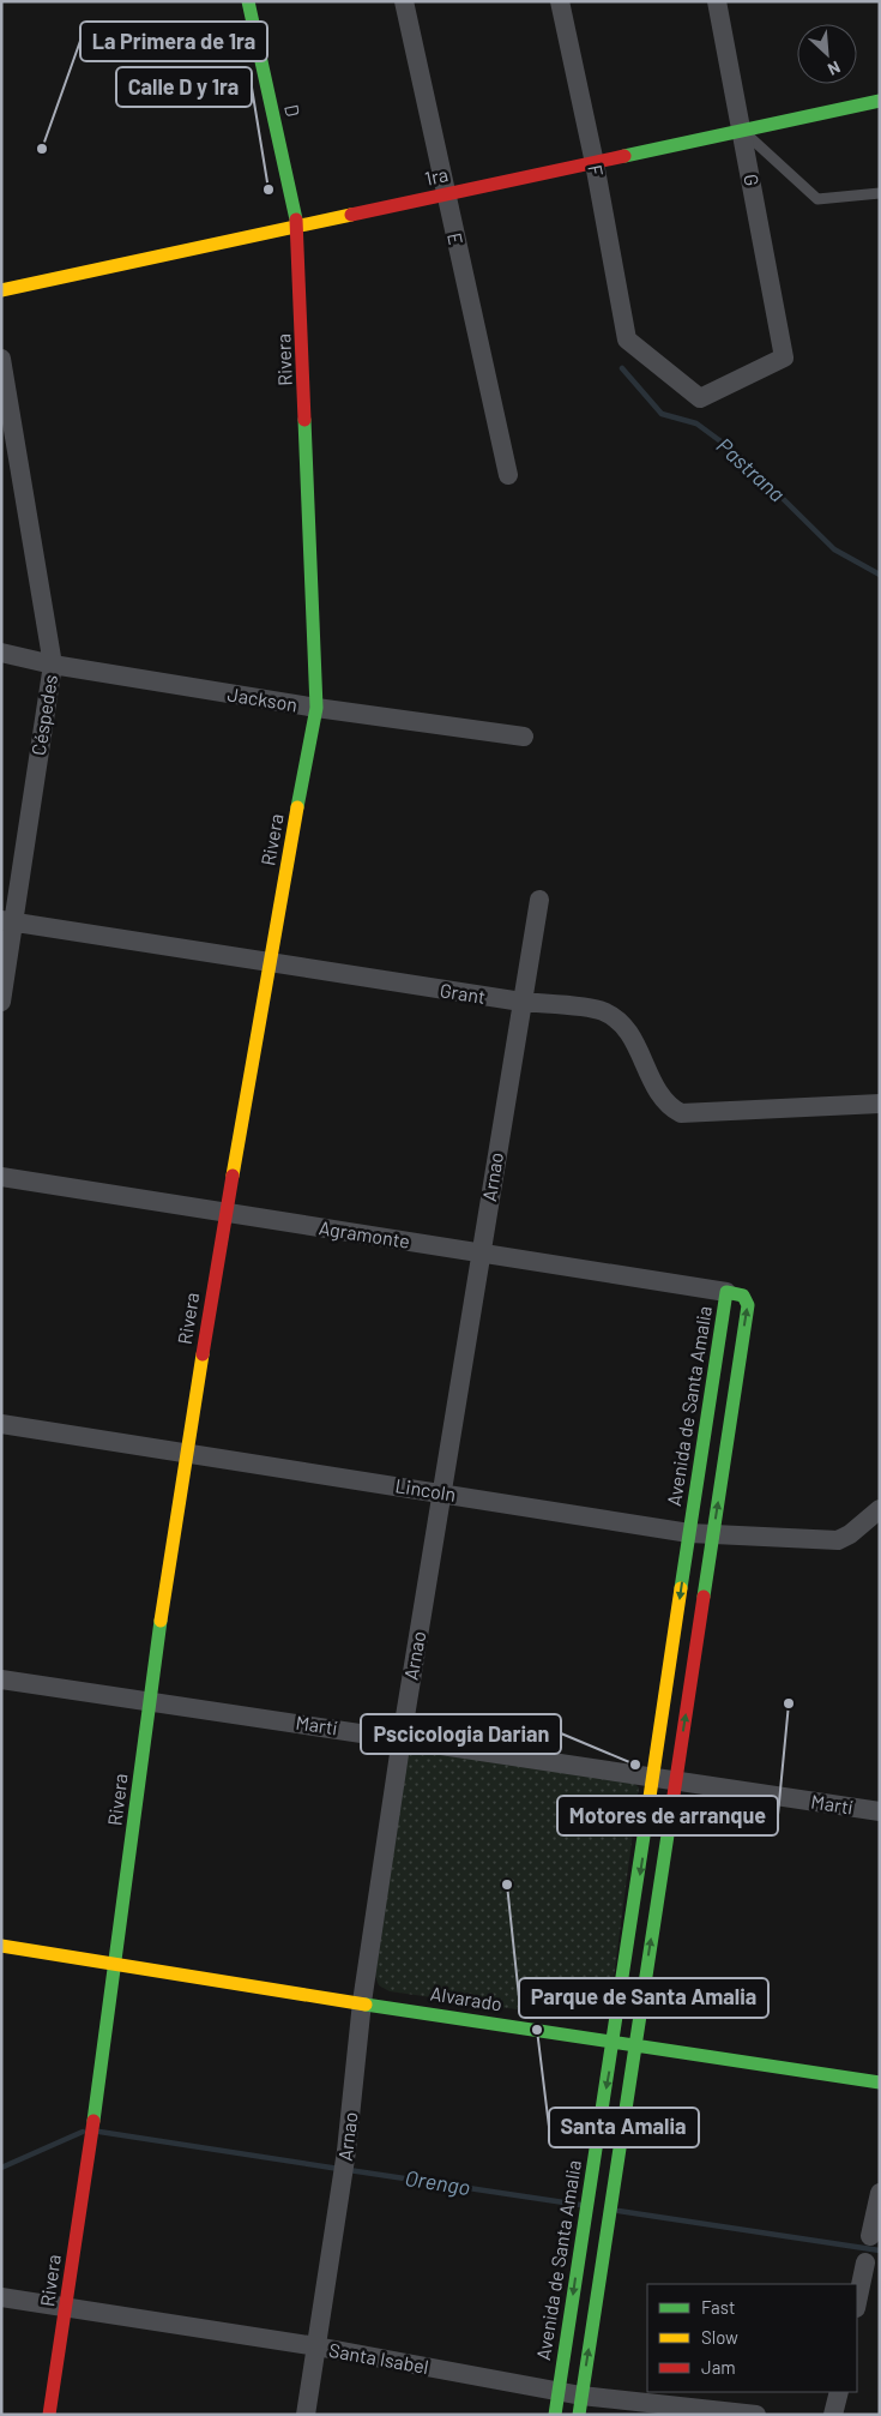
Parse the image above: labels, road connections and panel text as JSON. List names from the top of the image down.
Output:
{
  "streets": {
    "street": [
      "D",
      "F",
      "1ra",
      "G",
      "E",
      "Rivera",
      "Jackson",
      "Céspedes",
      "Grant",
      "Arnao",
      "Agramonte",
      "Avenida de Santa Amalia",
      "Lincoln",
      "Martí",
      "Alvarado",
      "Santa Isabel"
    ]
  },
  "crossings": [
    ["D", "1ra"],
    ["D", "Rivera"],
    ["F", "1ra"],
    ["F", "G"],
    ["1ra", "G"],
    ["1ra", "E"],
    ["1ra", "Rivera"],
    ["Rivera", "Jackson"],
    ["Rivera", "Grant"],
    ["Rivera", "Agramonte"],
    ["Rivera", "Lincoln"],
    ["Rivera", "Martí"],
    ["Rivera", "Alvarado"],
    ["Rivera", "Santa Isabel"],
    ["Jackson", "Céspedes"],
    ["Céspedes", "Grant"],
    ["Grant", "Arnao"],
    ["Arnao", "Agramonte"],
    ["Arnao", "Lincoln"],
    ["Arnao", "Martí"],
    ["Arnao", "Alvarado"],
    ["Arnao", "Santa Isabel"],
    ["Agramonte", "Avenida de Santa Amalia"],
    ["Avenida de Santa Amalia", "Lincoln"],
    ["Avenida de Santa Amalia", "Martí"],
    ["Avenida de Santa Amalia", "Alvarado"],
    ["Avenida de Santa Amalia", "Santa Isabel"]
  ],
  "water": ["Pastrana", "Orengo"],
  "places": [
    "La Primera de 1ra",
    "Calle D y 1ra",
    "Motores de arranque",
    "Pscicologia Darian",
    "Parque de Santa Amalia",
    "Santa Amalia"
  ],
  "legend": ["Fast", "Slow", "Jam"],
  "north": "bottom right"
}
